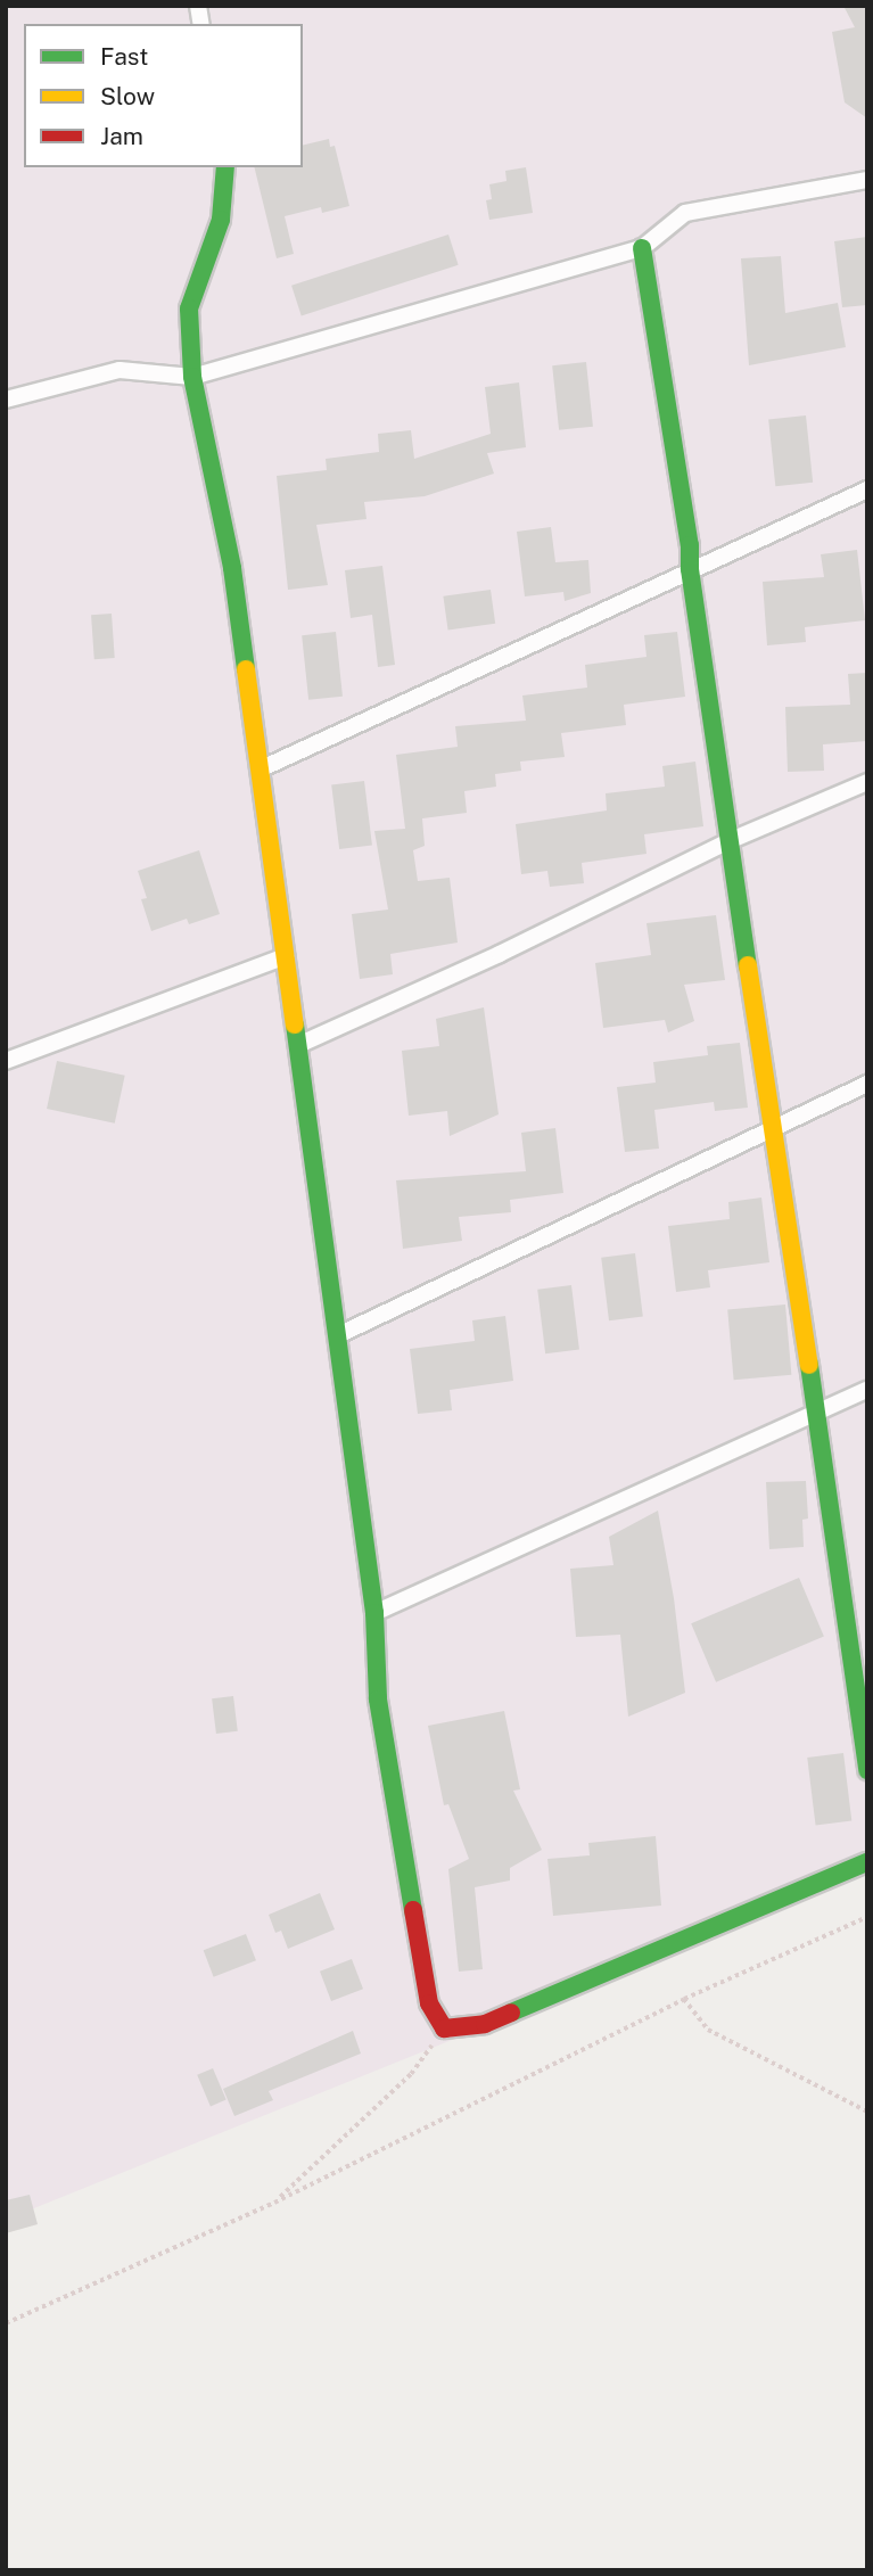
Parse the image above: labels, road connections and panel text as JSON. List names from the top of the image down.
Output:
{
  "legend": ["Fast", "Slow", "Jam"]
}
